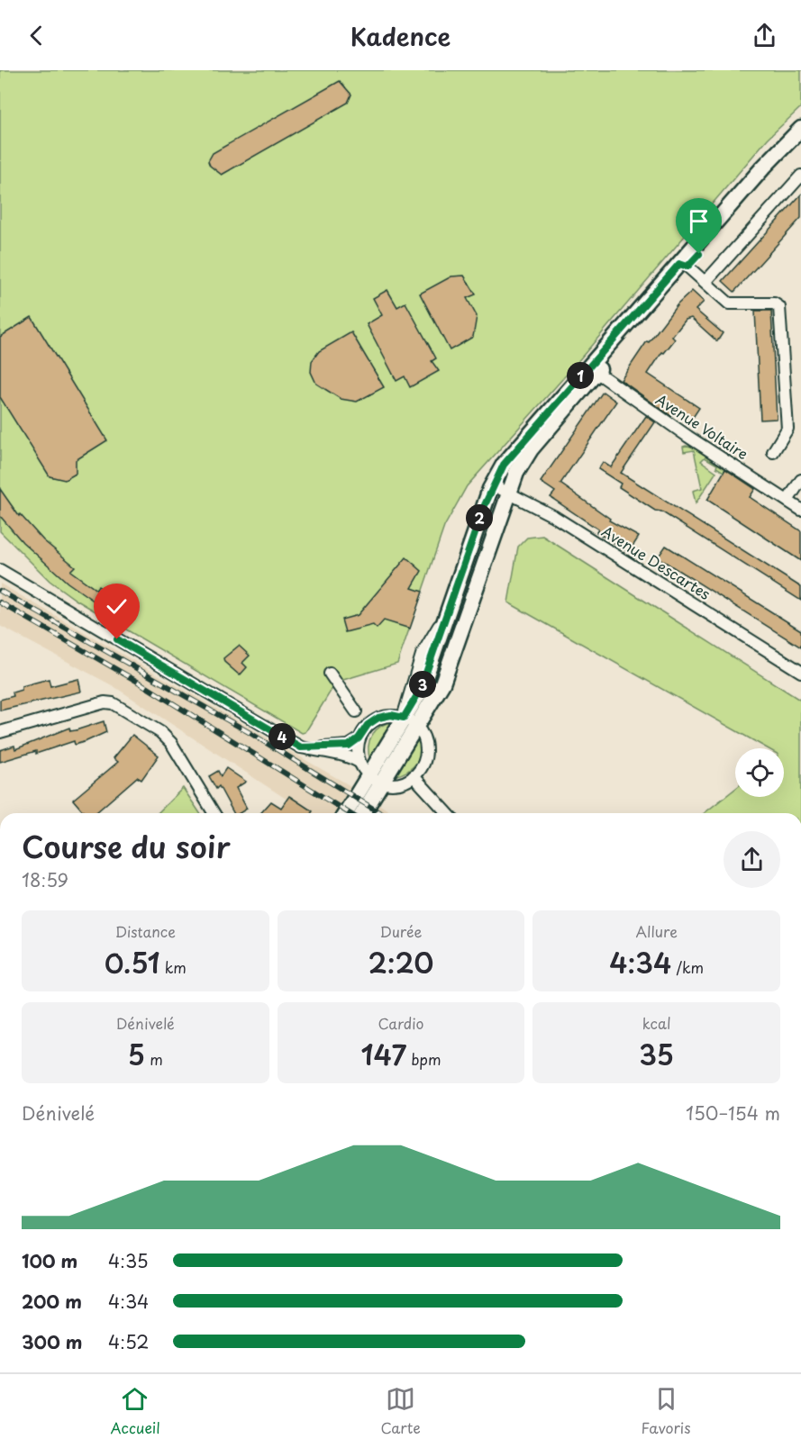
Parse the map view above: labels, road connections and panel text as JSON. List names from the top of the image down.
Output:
{
  "streets": {
    "street": ["Avenue Voltaire", "Avenue Descartes"]
  },
  "page": {
    "header": "Kadence",
    "pins": [
      "1",
      "2",
      "3",
      "4"
    ],
    "heading": ["Course du soir", "18:59"],
    "stats": [
      ["Distance", "0.51 km"],
      ["Durée", "2:20"],
      ["Allure", "4:34 /km"],
      ["Dénivelé", "5 m"],
      ["Cardio", "147 bpm"],
      ["kcal", "35"]
    ],
    "chart": ["Dénivelé", "150–154 m"],
    "list": [
      {
        "name": "100 m",
        "note": "4:35"
      },
      {
        "name": "200 m",
        "note": "4:34"
      },
      {
        "name": "300 m",
        "note": "4:52"
      }
    ],
    "tabs": ["Accueil", "Carte", "Favoris"]
  }
}
